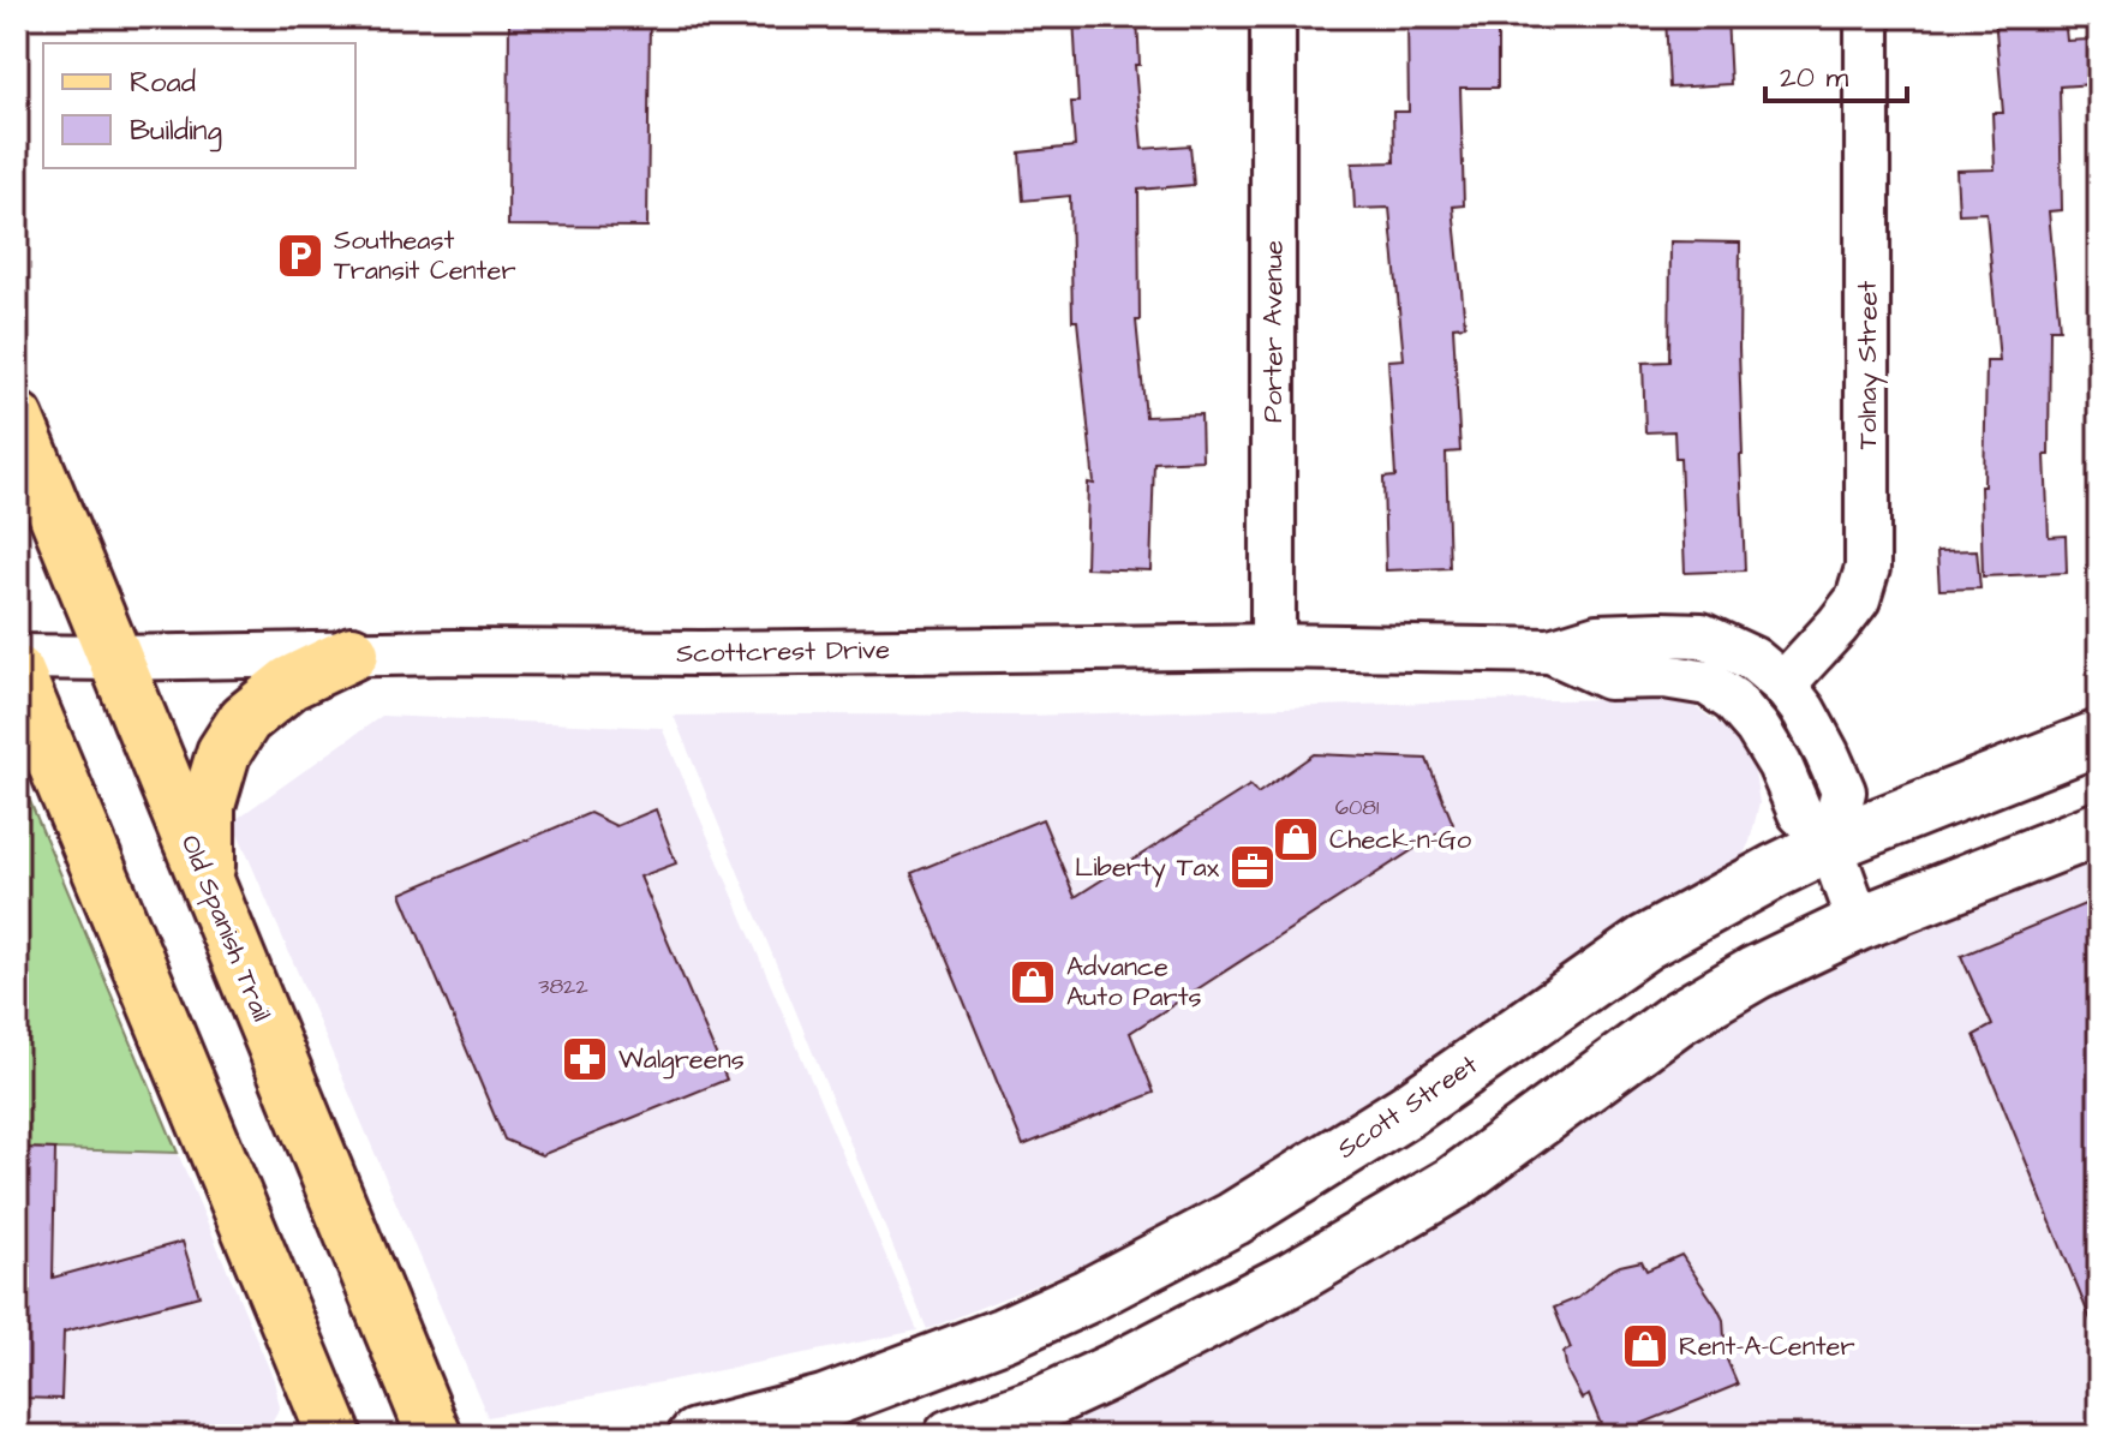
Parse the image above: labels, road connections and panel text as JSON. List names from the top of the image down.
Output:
{
  "streets": {
    "main road": ["Old Spanish Trail", "Scott Street"],
    "street": ["Porter Avenue", "Tolnay Street", "Scottcrest Drive"]
  },
  "crossings": [
    ["Porter Avenue", "Scottcrest Drive"],
    ["Tolnay Street", "Scottcrest Drive"],
    ["Scottcrest Drive", "Old Spanish Trail"],
    ["Scottcrest Drive", "Scott Street"]
  ],
  "places": {
    "parking": ["Southeast Transit Center"],
    "shop": ["Check-n-Go", "Advance Auto Parts", "Rent-A-Center"],
    "office": ["Liberty Tax"],
    "pharmacy": ["Walgreens"]
  },
  "house_numbers": ["6081", "3822"],
  "legend": ["Road", "Building"],
  "scale_bar": "20 m"
}
